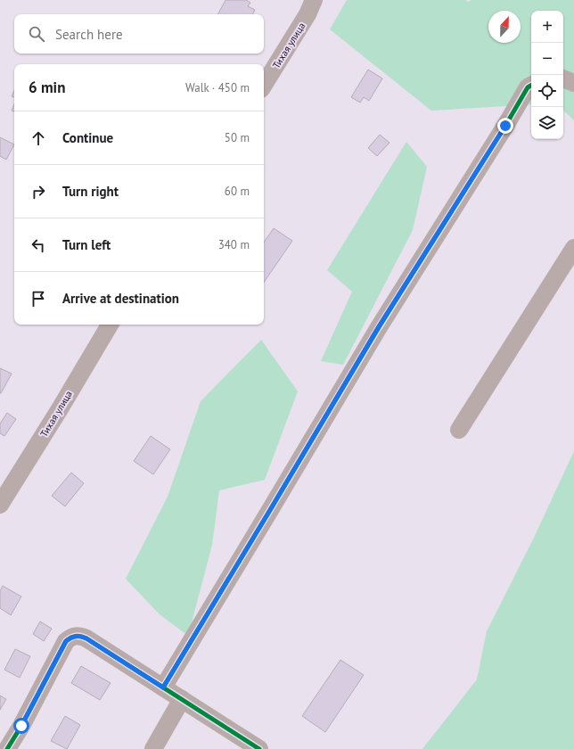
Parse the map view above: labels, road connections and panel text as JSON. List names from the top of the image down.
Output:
{
  "streets": {
    "street": ["Тихая улица"]
  },
  "north": "top",
  "page": {
    "map_buttons": ["+", "−"],
    "search": "Search here",
    "heading": ["6 min", "Walk · 450 m"],
    "list": [
      ["Continue", "50 m"],
      ["Turn right", "60 m"],
      ["Turn left", "340 m"],
      "Arrive at destination"
    ]
  }
}
